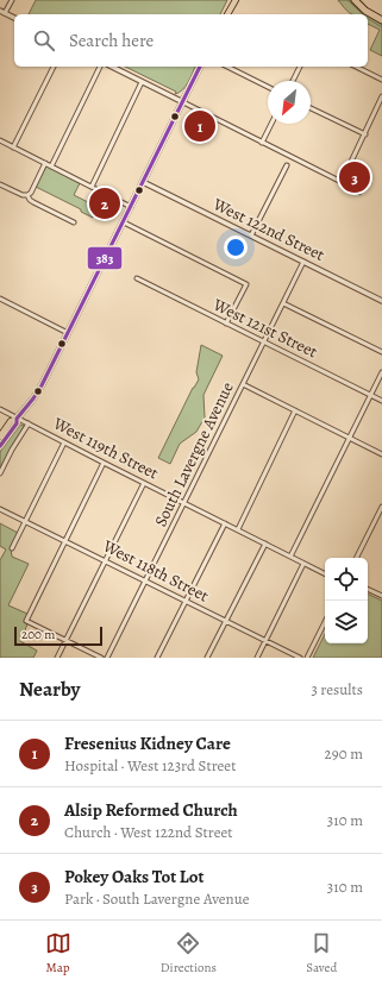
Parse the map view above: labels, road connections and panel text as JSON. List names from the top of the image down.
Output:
{
  "streets": {
    "street": [
      "West 122nd Street",
      "West 121st Street",
      "West 119th Street",
      "South Lavergne Avenue",
      "West 118th Street"
    ]
  },
  "crossings": [
    ["West 122nd Street", "South Lavergne Avenue"],
    ["West 121st Street", "South Lavergne Avenue"],
    ["West 119th Street", "South Lavergne Avenue"],
    ["South Lavergne Avenue", "West 118th Street"]
  ],
  "lines": ["transit line 383"],
  "scale_bar": "200 m",
  "north": "bottom left",
  "page": {
    "search": "Search here",
    "pins": ["1", "3", "2"],
    "scale": "200 m",
    "heading": ["Nearby", "3 results"],
    "list": [
      {
        "mark": "1",
        "name": "Fresenius Kidney Care",
        "note": "Hospital · West 123rd Street",
        "value": "290 m"
      },
      {
        "mark": "2",
        "name": "Alsip Reformed Church",
        "note": "Church · West 122nd Street",
        "value": "310 m"
      },
      {
        "mark": "3",
        "name": "Pokey Oaks Tot Lot",
        "note": "Park · South Lavergne Avenue",
        "value": "310 m"
      }
    ],
    "nav": ["Map", "Directions", "Saved"]
  }
}
